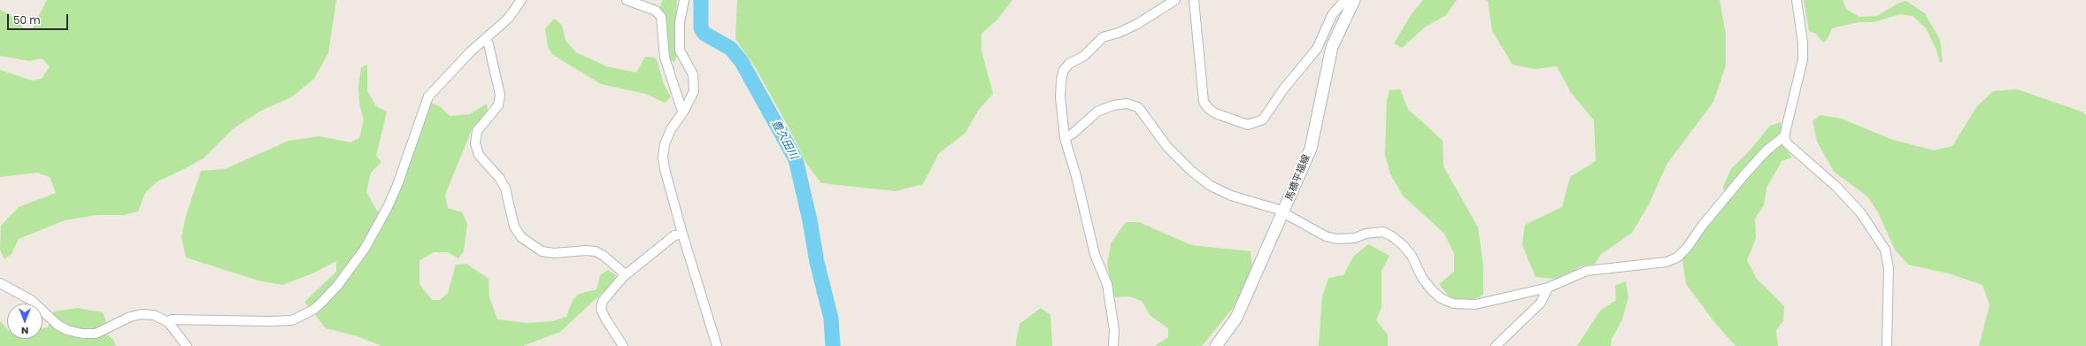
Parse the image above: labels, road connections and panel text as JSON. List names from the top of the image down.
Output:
{
  "streets": {
    "main road": ["馬橋平福線"]
  },
  "water": ["豊久田川"],
  "scale_bar": "50 m",
  "north": "bottom"
}
